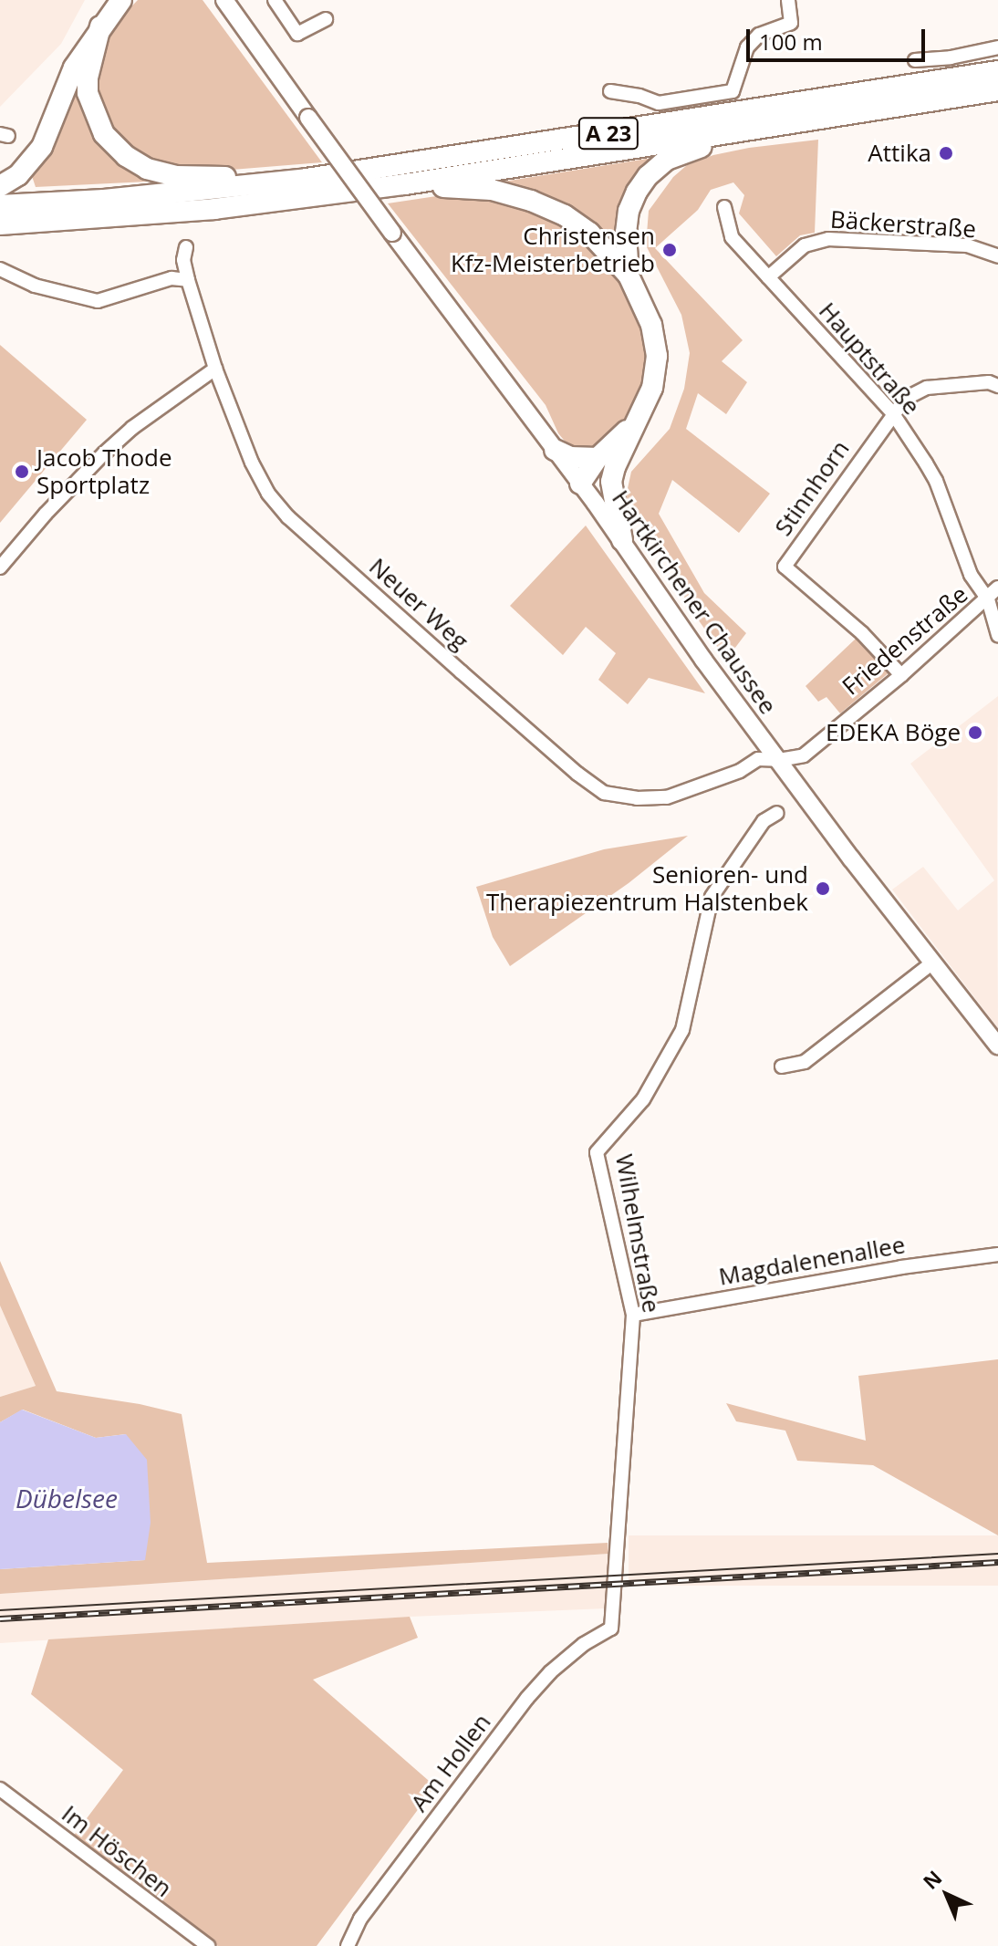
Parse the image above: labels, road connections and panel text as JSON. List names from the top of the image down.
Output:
{
  "streets": {
    "highway": ["A 23"],
    "main road": ["Hartkirchener Chaussee"],
    "street": [
      "Bäckerstraße",
      "Hauptstraße",
      "Stinnhorn",
      "Neuer Weg",
      "Friedenstraße",
      "Wilhelmstraße",
      "Magdalenenallee",
      "Am Hollen",
      "Im Höschen"
    ]
  },
  "crossings": [
    ["Bäckerstraße", "Hauptstraße"],
    ["Hauptstraße", "Stinnhorn"],
    ["Hauptstraße", "Friedenstraße"],
    ["Stinnhorn", "Friedenstraße"],
    ["Hartkirchener Chaussee", "Neuer Weg"],
    ["Hartkirchener Chaussee", "Friedenstraße"],
    ["Neuer Weg", "Friedenstraße"],
    ["Wilhelmstraße", "Magdalenenallee"],
    ["Wilhelmstraße", "Am Hollen"]
  ],
  "water": ["Dübelsee"],
  "places": [
    "Attika",
    "Christensen Kfz-Meisterbetrieb",
    "Jacob Thode Sportplatz",
    "EDEKA Böge",
    "Senioren- und Therapiezentrum Halstenbek"
  ],
  "scale_bar": "100 m",
  "north": "top left"
}
